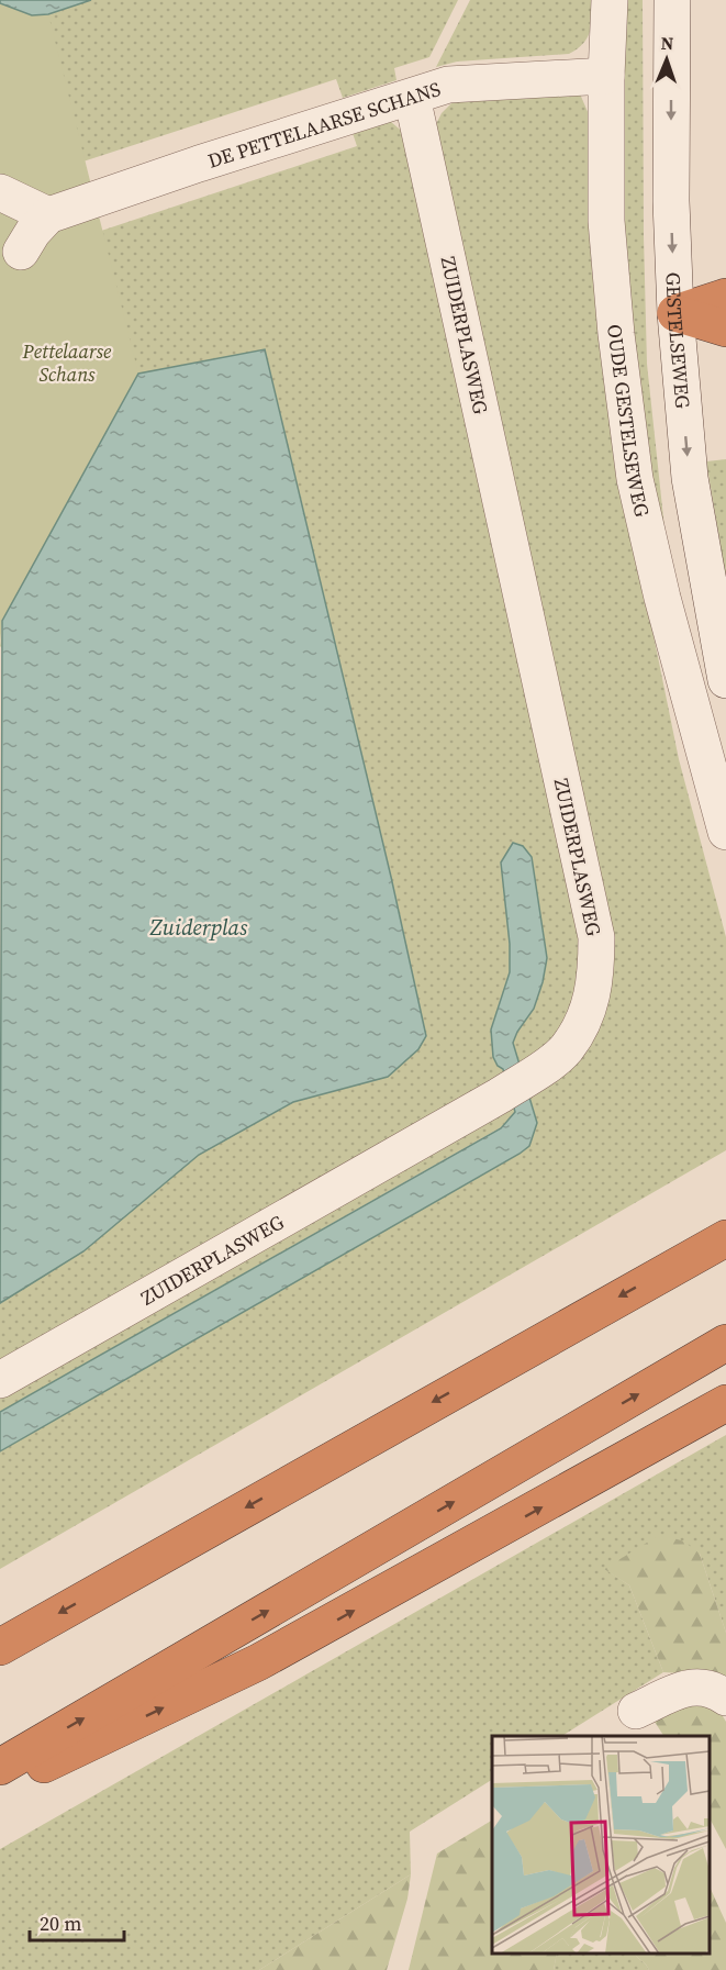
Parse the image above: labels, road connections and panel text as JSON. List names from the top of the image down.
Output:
{
  "streets": {
    "street": [
      "DE PETTELAARSE SCHANS",
      "ZUIDERPLASWEG",
      "GESTELSEWEG",
      "OUDE GESTELSEWEG"
    ]
  },
  "crossings": [
    ["DE PETTELAARSE SCHANS", "ZUIDERPLASWEG"],
    ["DE PETTELAARSE SCHANS", "OUDE GESTELSEWEG"]
  ],
  "one_way": ["GESTELSEWEG"],
  "water": ["Zuiderplas"],
  "parks": ["Pettelaarse Schans"],
  "scale_bar": "20 m",
  "north": "top"
}
